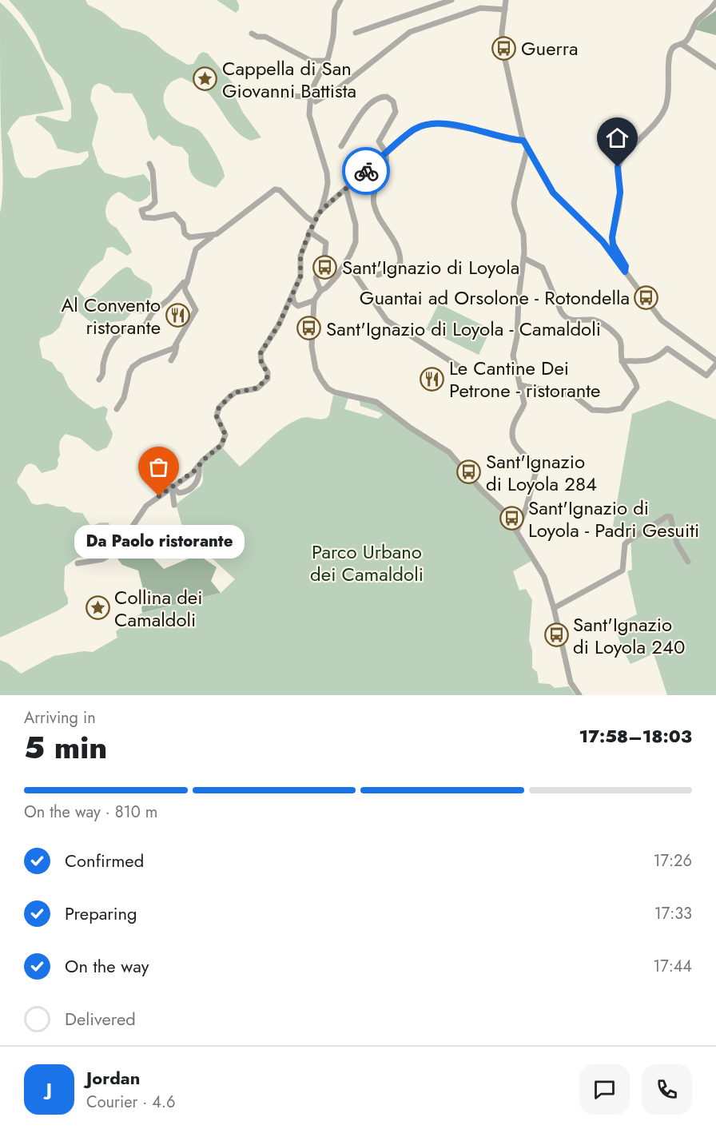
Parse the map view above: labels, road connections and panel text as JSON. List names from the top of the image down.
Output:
{
  "parks": ["Parco Urbano dei Camaldoli"],
  "places": {
    "bus stop": [
      "Guerra",
      "Sant'Ignazio di Loyola",
      "Guantai ad Orsolone - Rotondella",
      "Sant'Ignazio di Loyola - Camaldoli",
      "Sant'Ignazio di Loyola 284",
      "Sant'Ignazio di Loyola - Padri Gesuiti",
      "Sant'Ignazio di Loyola 240"
    ],
    "place": ["Cappella di San Giovanni Battista", "Collina dei Camaldoli"],
    "restaurant": ["Al Convento ristorante", "Le Cantine Dei Petrone - ristorante"],
    "other": ["Da Paolo ristorante"]
  },
  "page": {
    "bubble": "Da Paolo ristorante",
    "heading": ["5 min", "Arriving in", "17:58–18:03"],
    "panel": ["Jordan", "Courier · 4.6"],
    "bar": "On the way · 810 m",
    "list": [
      ["Confirmed", "17:26"],
      ["Preparing", "17:33"],
      ["On the way", "17:44"],
      "Delivered"
    ],
    "round": "J"
  }
}
